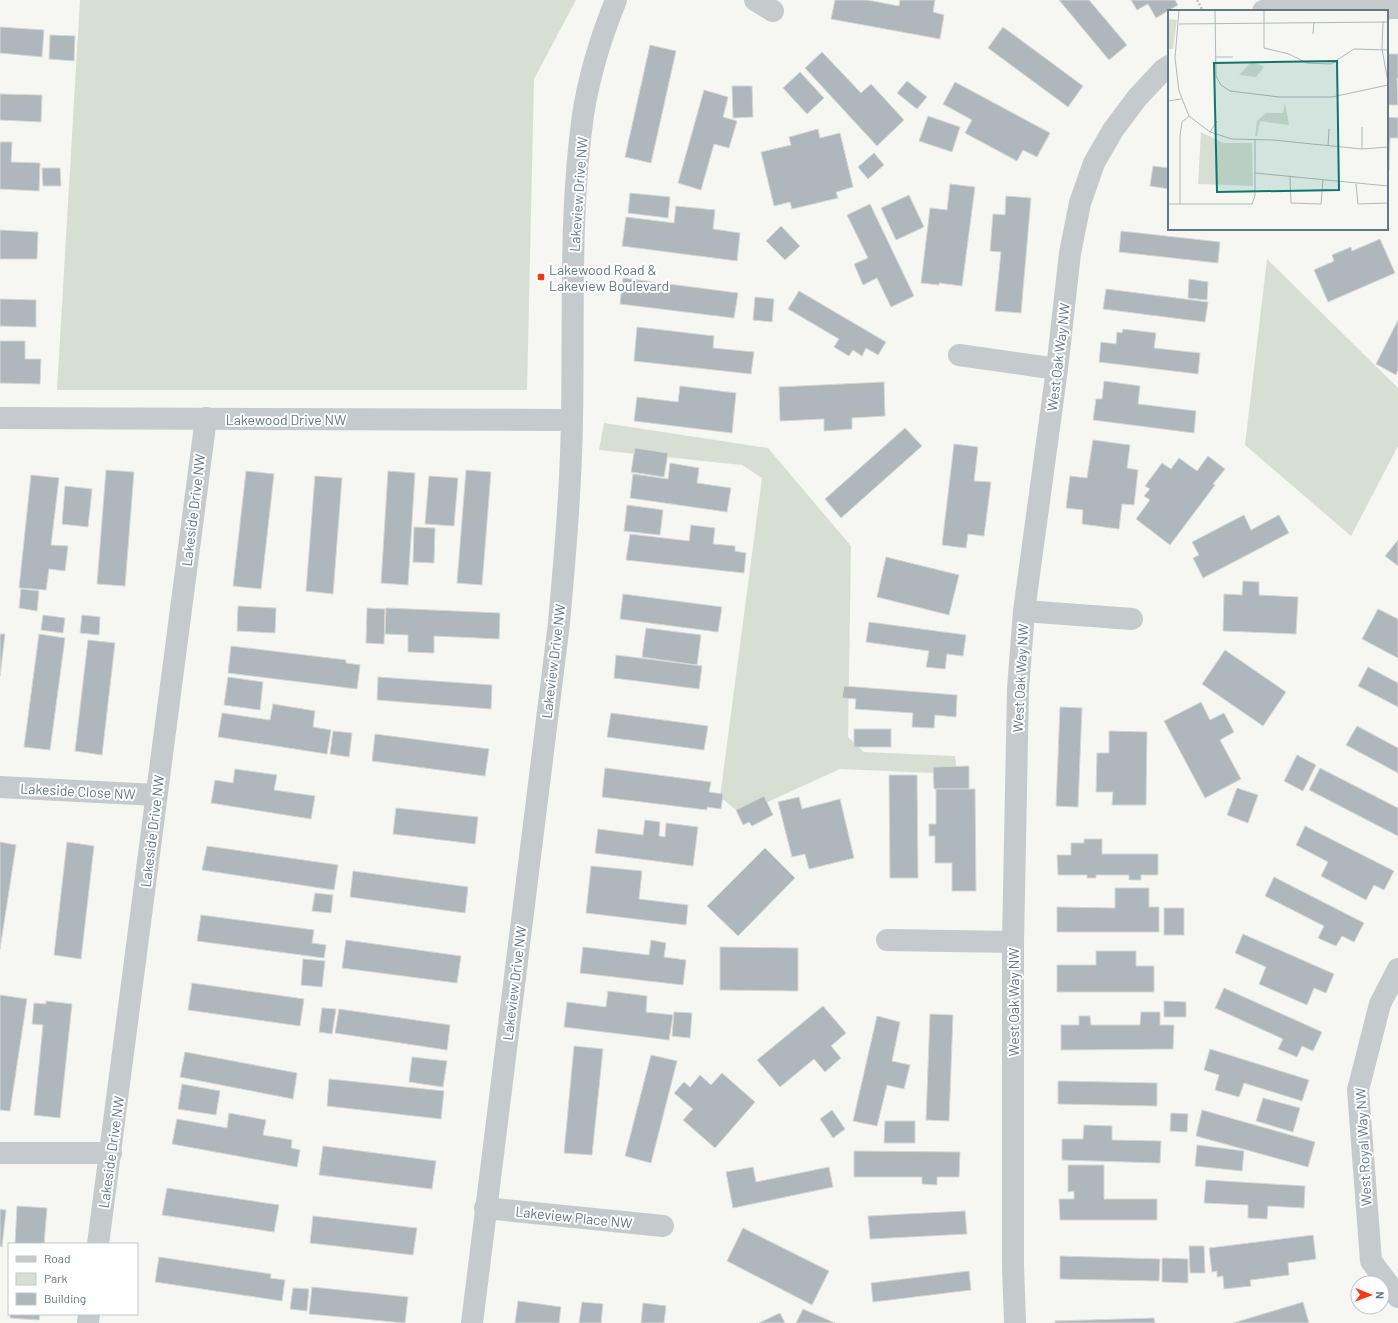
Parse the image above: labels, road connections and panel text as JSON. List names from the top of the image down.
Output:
{
  "streets": {
    "street": [
      "Lakeview Drive NW",
      "West Oak Way NW",
      "Lakewood Drive NW",
      "Lakeside Drive NW",
      "Lakeside Close NW",
      "West Royal Way NW",
      "Lakeview Place NW"
    ]
  },
  "crossings": [
    ["Lakeview Drive NW", "Lakewood Drive NW"],
    ["Lakeview Drive NW", "Lakeview Place NW"],
    ["Lakewood Drive NW", "Lakeside Drive NW"],
    ["Lakeside Drive NW", "Lakeside Close NW"]
  ],
  "places": {
    "transit": ["Lakewood Road & Lakeview Boulevard"]
  },
  "legend": ["Road", "Park", "Building"],
  "north": "right"
}
